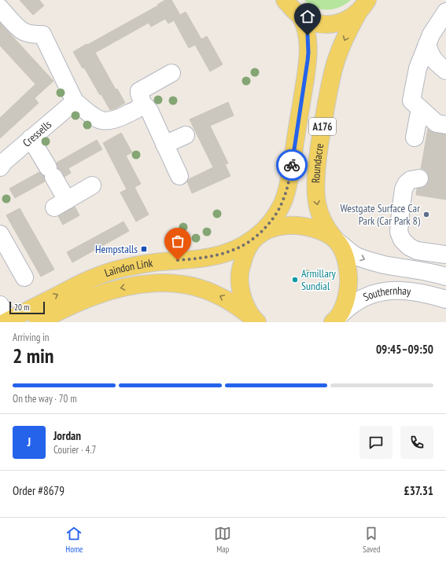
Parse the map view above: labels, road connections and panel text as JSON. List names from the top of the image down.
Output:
{
  "streets": {
    "main road": ["A176", "Roundacre", "Laindon Link"],
    "street": ["Cressells", "Southernhay"]
  },
  "crossings": [
    ["A176", "Roundacre"],
    ["A176", "Laindon Link"],
    ["A176", "Southernhay"]
  ],
  "places": {
    "other": ["Westgate Surface Car Park (Car Park 8)", "Armillary Sundial"],
    "transit": ["Hempstalls"]
  },
  "scale_bar": "20 m",
  "page": {
    "scale": "20 m",
    "heading": ["2 min", "Arriving in", "09:45–09:50"],
    "panel": [
      "Jordan",
      "Courier · 4.7",
      "Order #8679",
      "£37.31"
    ],
    "bar": "On the way · 70 m",
    "round": "J",
    "tabs": ["Home", "Map", "Saved"]
  }
}
